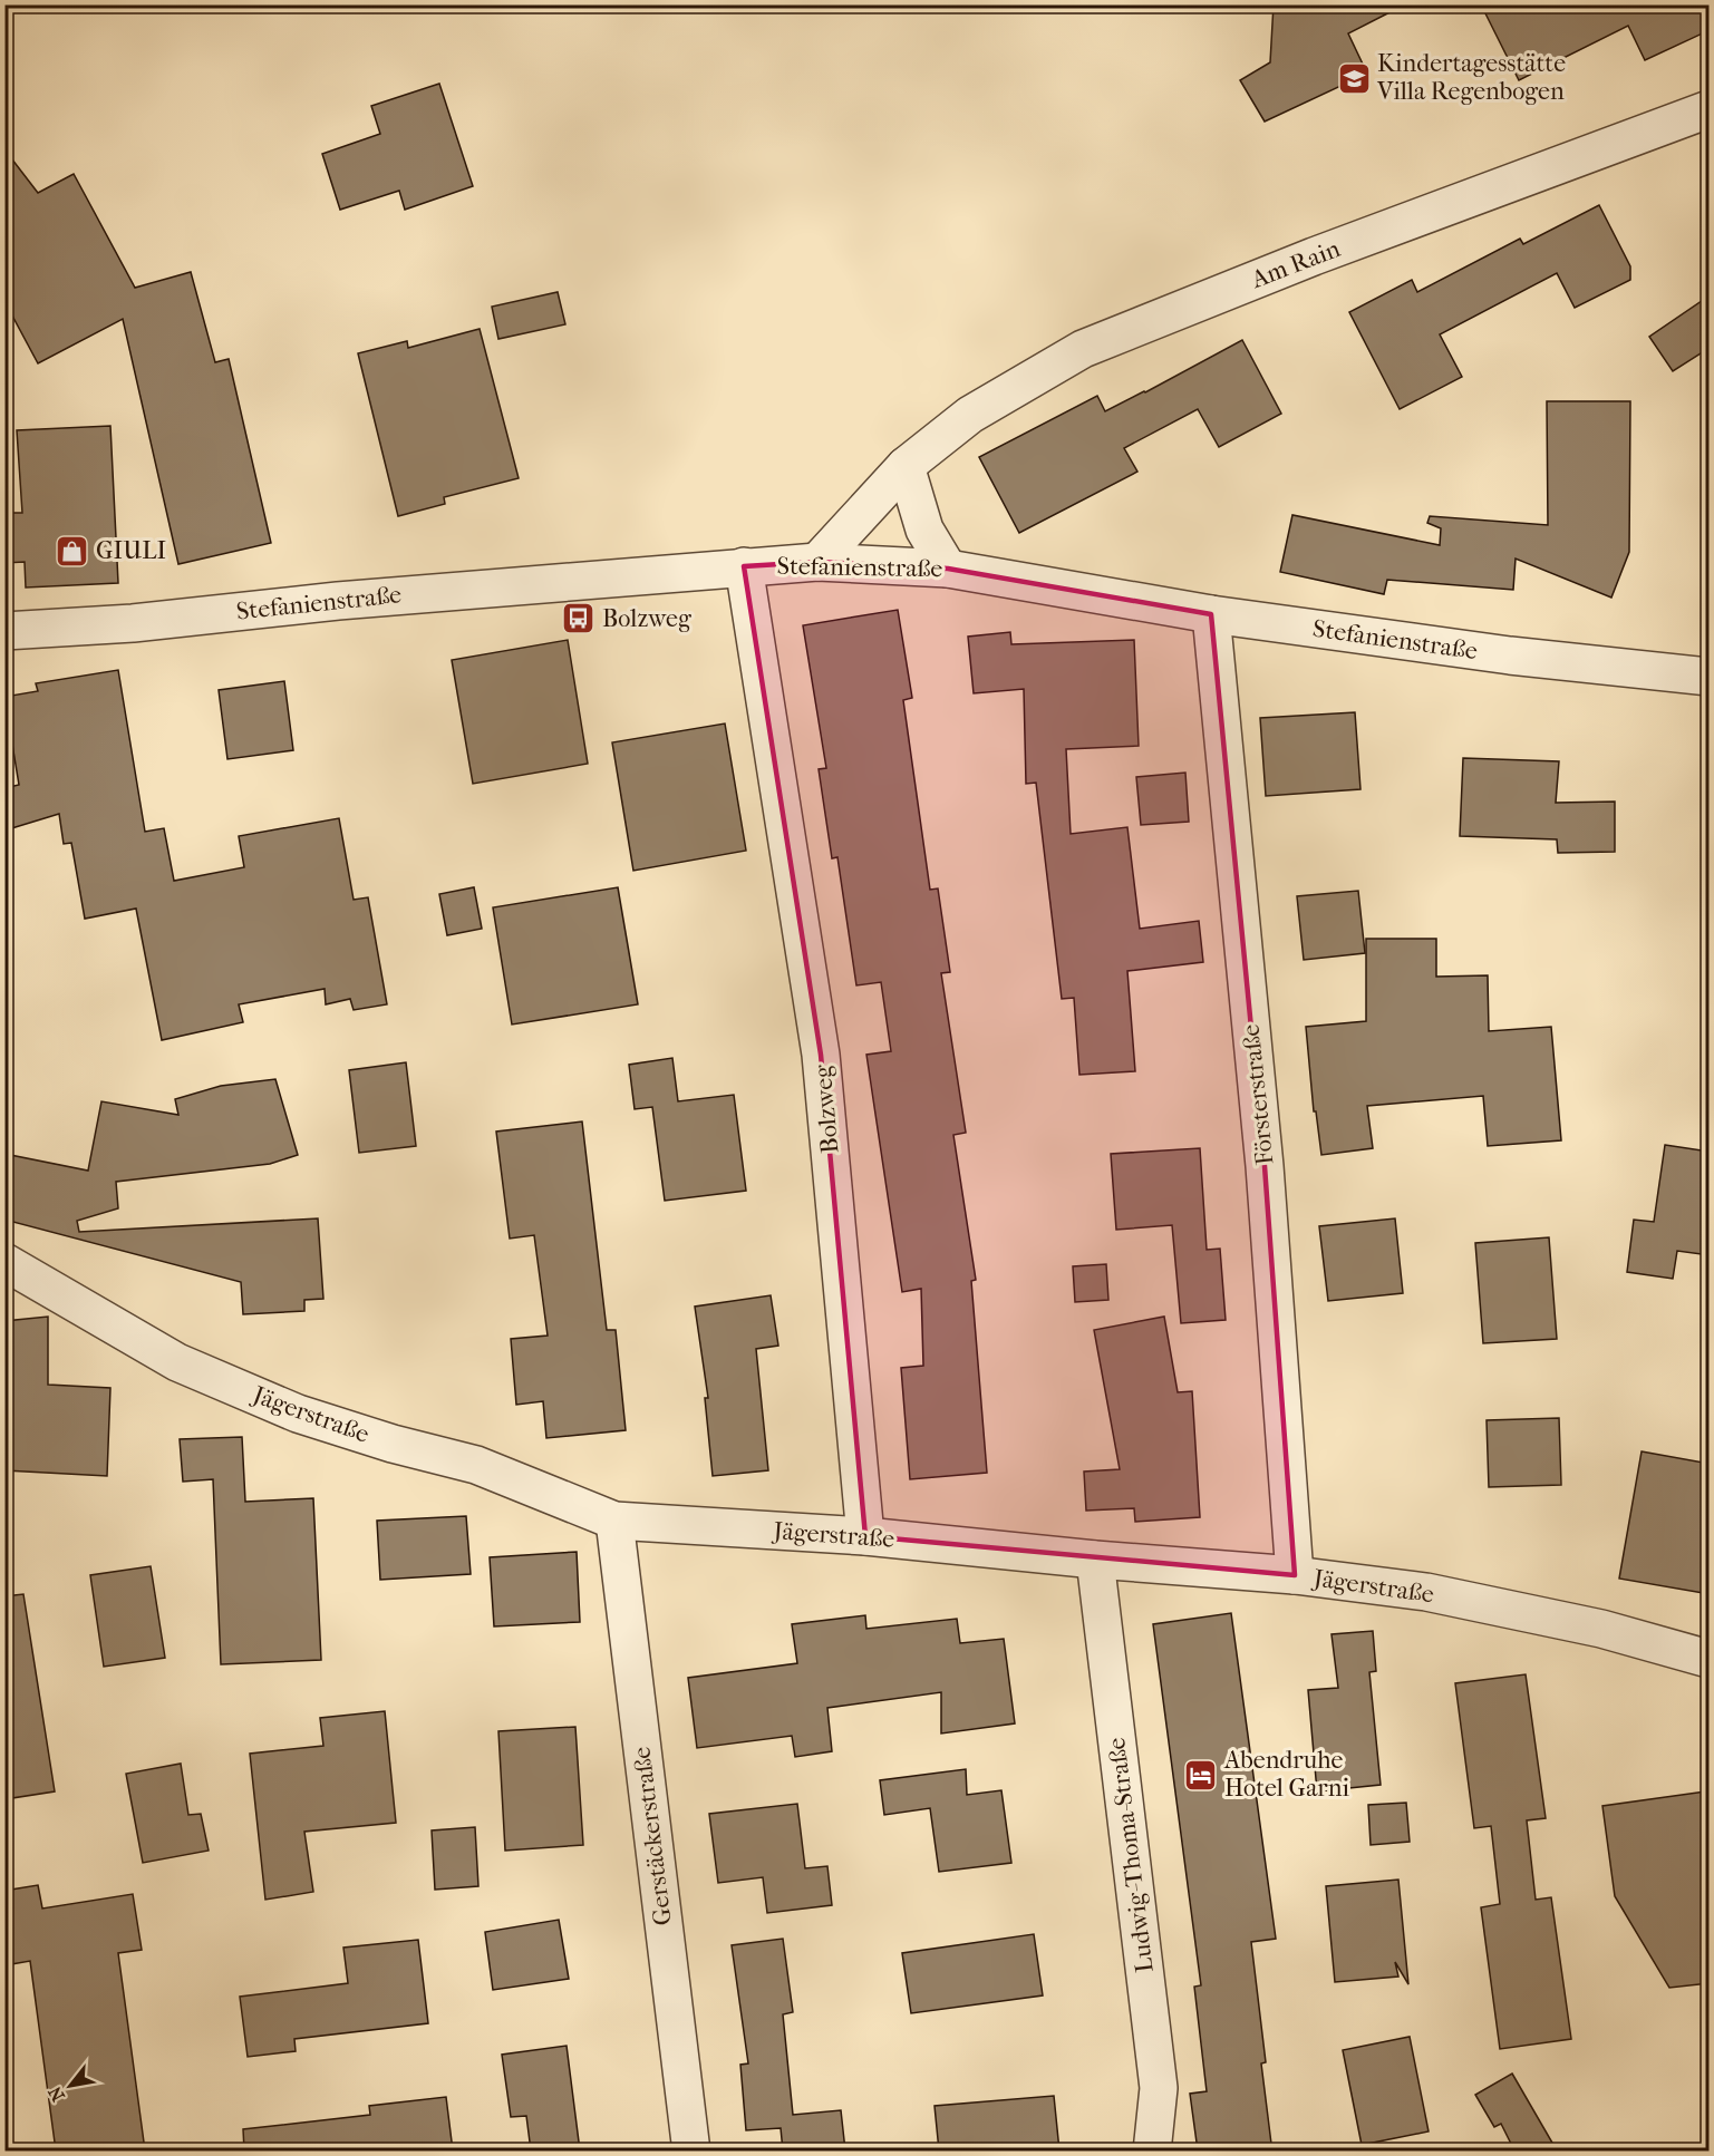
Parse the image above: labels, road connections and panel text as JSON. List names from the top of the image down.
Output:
{
  "streets": {
    "street": [
      "Am Rain",
      "Stefanienstraße",
      "Försterstraße",
      "Bolzweg",
      "Jägerstraße",
      "Gerstäckerstraße",
      "Ludwig-Thoma-Straße"
    ]
  },
  "crossings": [
    ["Am Rain", "Stefanienstraße"],
    ["Stefanienstraße", "Försterstraße"],
    ["Stefanienstraße", "Bolzweg"],
    ["Försterstraße", "Jägerstraße"],
    ["Bolzweg", "Jägerstraße"],
    ["Jägerstraße", "Gerstäckerstraße"],
    ["Jägerstraße", "Ludwig-Thoma-Straße"]
  ],
  "places": {
    "school or university": ["Kindertagesstätte Villa Regenbogen"],
    "shop": ["GIULI"],
    "bus stop": ["Bolzweg"],
    "hotel": ["Abendruhe Hotel Garni"]
  },
  "north": "bottom left"
}
